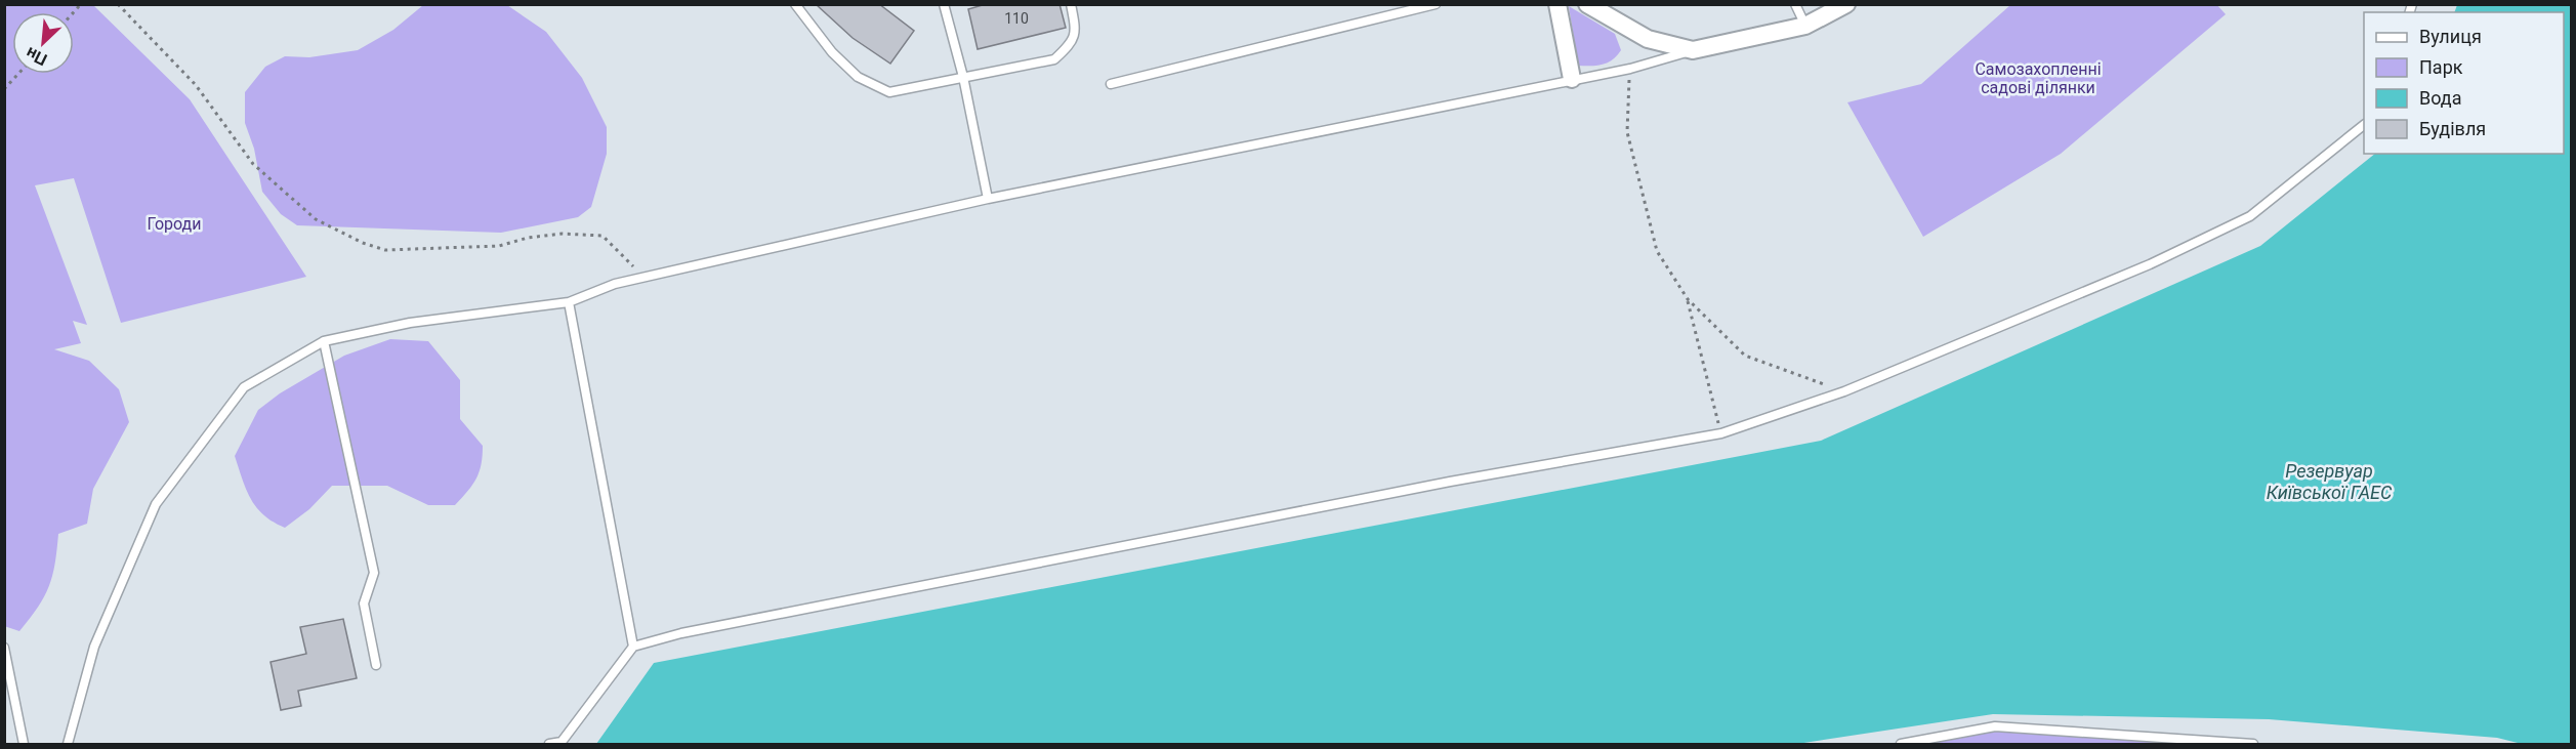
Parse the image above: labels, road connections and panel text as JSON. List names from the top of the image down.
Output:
{
  "water": ["Резервуар Київської ГАЕС"],
  "parks": ["Самозахопленні садові ділянки", "Городи"],
  "house_numbers": ["110"],
  "legend": [
    "Вулиця",
    "Парк",
    "Вода",
    "Будівля"
  ],
  "north": "bottom left"
}
